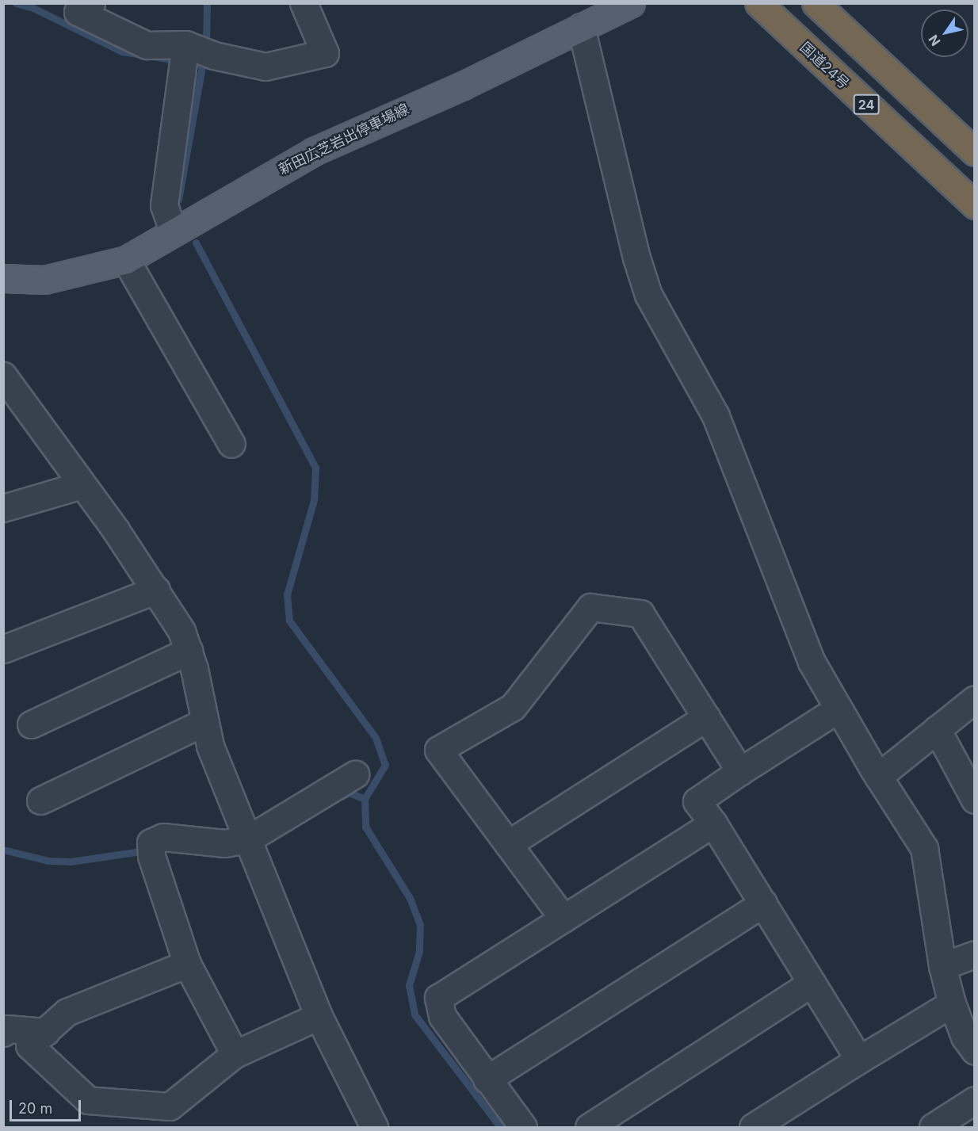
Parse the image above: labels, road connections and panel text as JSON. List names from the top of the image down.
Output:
{
  "streets": {
    "highway": ["国道24号", "24"],
    "main road": ["新田広芝岩出停車場線"]
  },
  "scale_bar": "20 m",
  "north": "bottom left"
}
